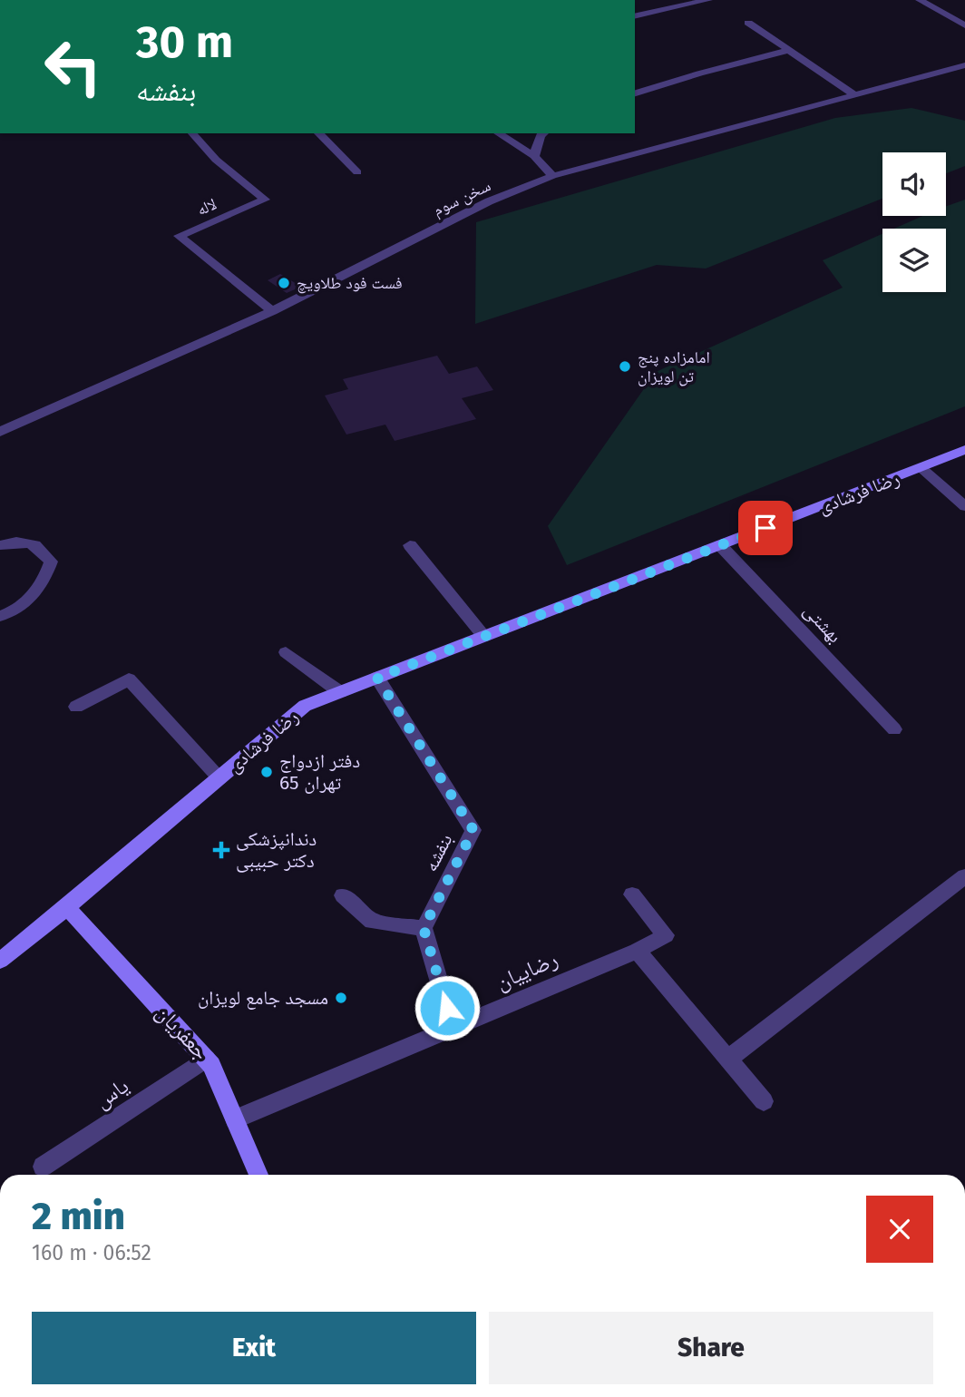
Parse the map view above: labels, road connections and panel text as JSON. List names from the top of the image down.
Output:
{
  "streets": {
    "main road": ["رضا فرشادی", "جعفریان"],
    "street": [
      "سخن سوم",
      "لاله",
      "بهشتی",
      "بنفشه",
      "رضاییان",
      "یاس"
    ]
  },
  "crossings": [
    ["سخن سوم", "لاله"],
    ["رضا فرشادی", "بهشتی"],
    ["رضا فرشادی", "بنفشه"],
    ["رضا فرشادی", "جعفریان"],
    ["رضاییان", "جعفریان"],
    ["جعفریان", "یاس"]
  ],
  "places": {
    "other": [
      "فست فود طلاویچ",
      "امامزاده پنج تن لویزان",
      "دفتر ازدواج 65 تهران",
      "مسجد جامع لویزان"
    ],
    "health": ["دندانپزشکی دکتر حبیبی"]
  },
  "page": {
    "turn": ["30 m", "بنفشه"],
    "heading": ["2 min", "160 m · 06:52"],
    "buttons": ["Exit", "Share"]
  }
}
